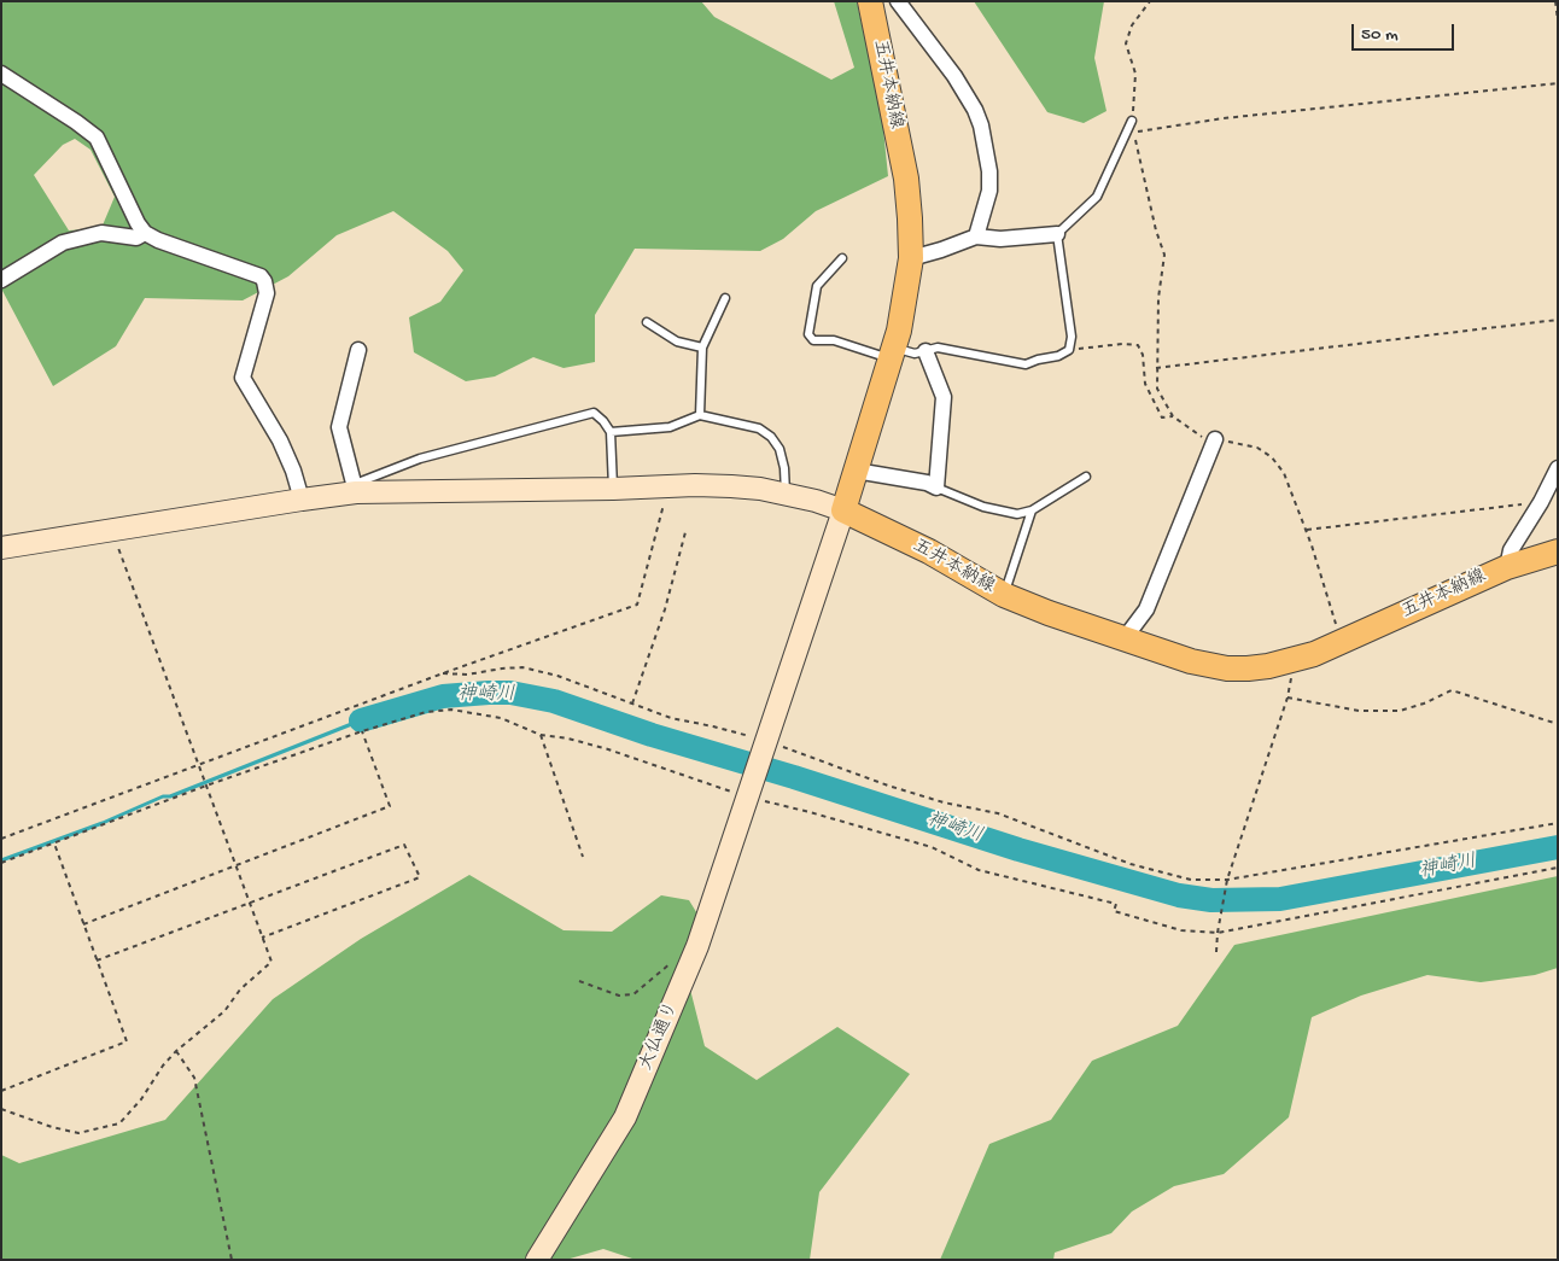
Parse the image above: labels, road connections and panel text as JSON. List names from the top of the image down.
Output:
{
  "streets": {
    "main road": ["五井本納線"],
    "street": ["大仏通り"]
  },
  "crossings": [
    ["五井本納線", "大仏通り"]
  ],
  "water": ["神崎川"],
  "scale_bar": "50 m"
}
